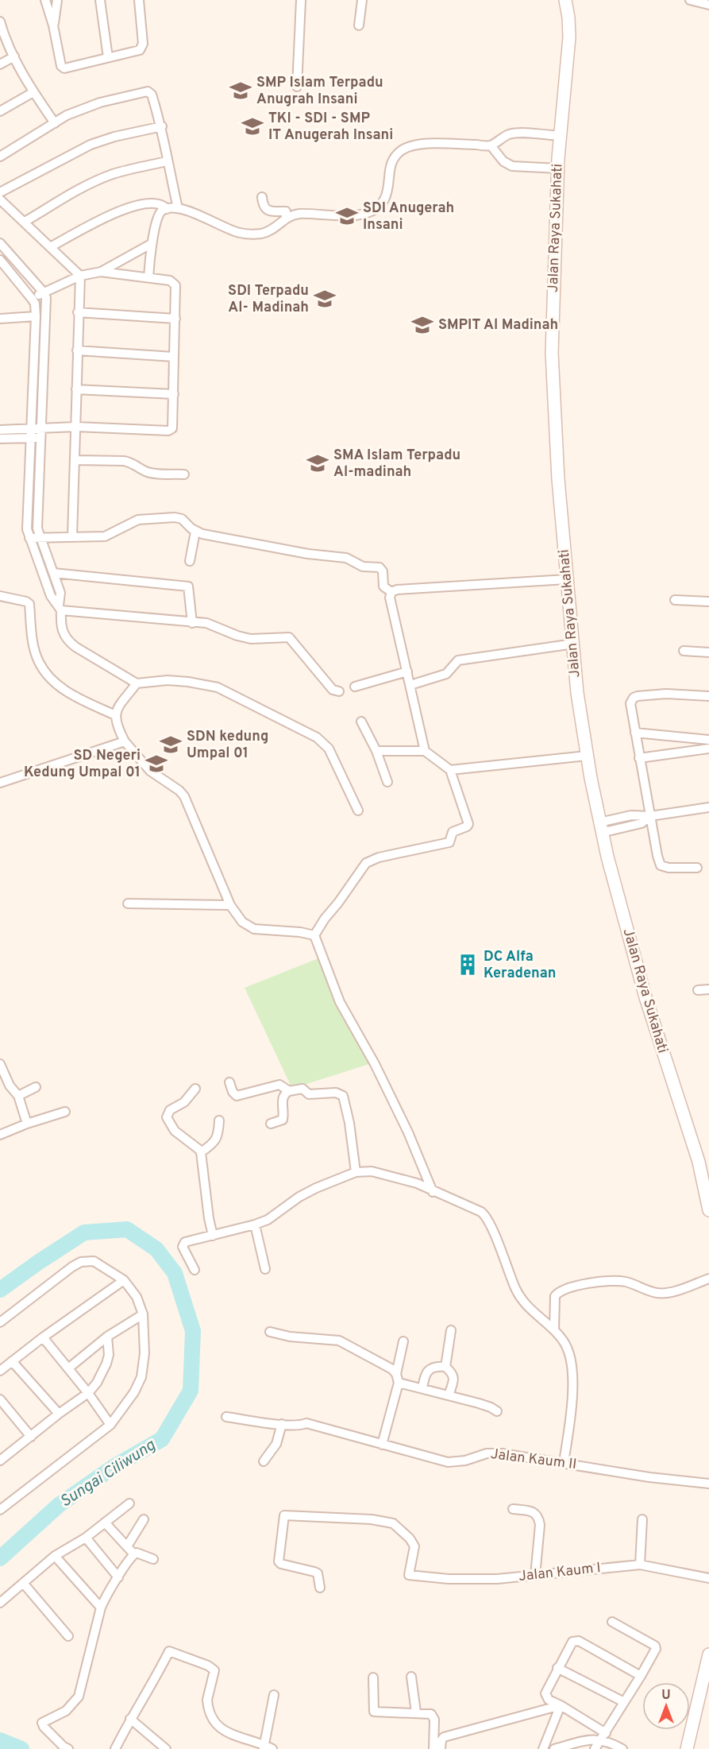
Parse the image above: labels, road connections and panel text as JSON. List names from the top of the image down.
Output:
{
  "streets": {
    "main road": ["Jalan Raya Sukahati"],
    "street": ["Jalan Kaum II", "Jalan Kaum I"]
  },
  "water": ["Sungai Ciliwung"],
  "places": {
    "school or university": [
      "SMP Islam Terpadu Anugrah Insani",
      "TKI - SDI - SMP IT Anugerah Insani",
      "SDI Anugerah Insani",
      "SDI Terpadu Al- Madinah",
      "SMPIT Al Madinah",
      "SMA Islam Terpadu Al-madinah",
      "SDN kedung Umpal 01",
      "SD Negeri Kedung Umpal 01"
    ],
    "building": ["DC Alfa Keradenan"]
  },
  "north": "top"
}
